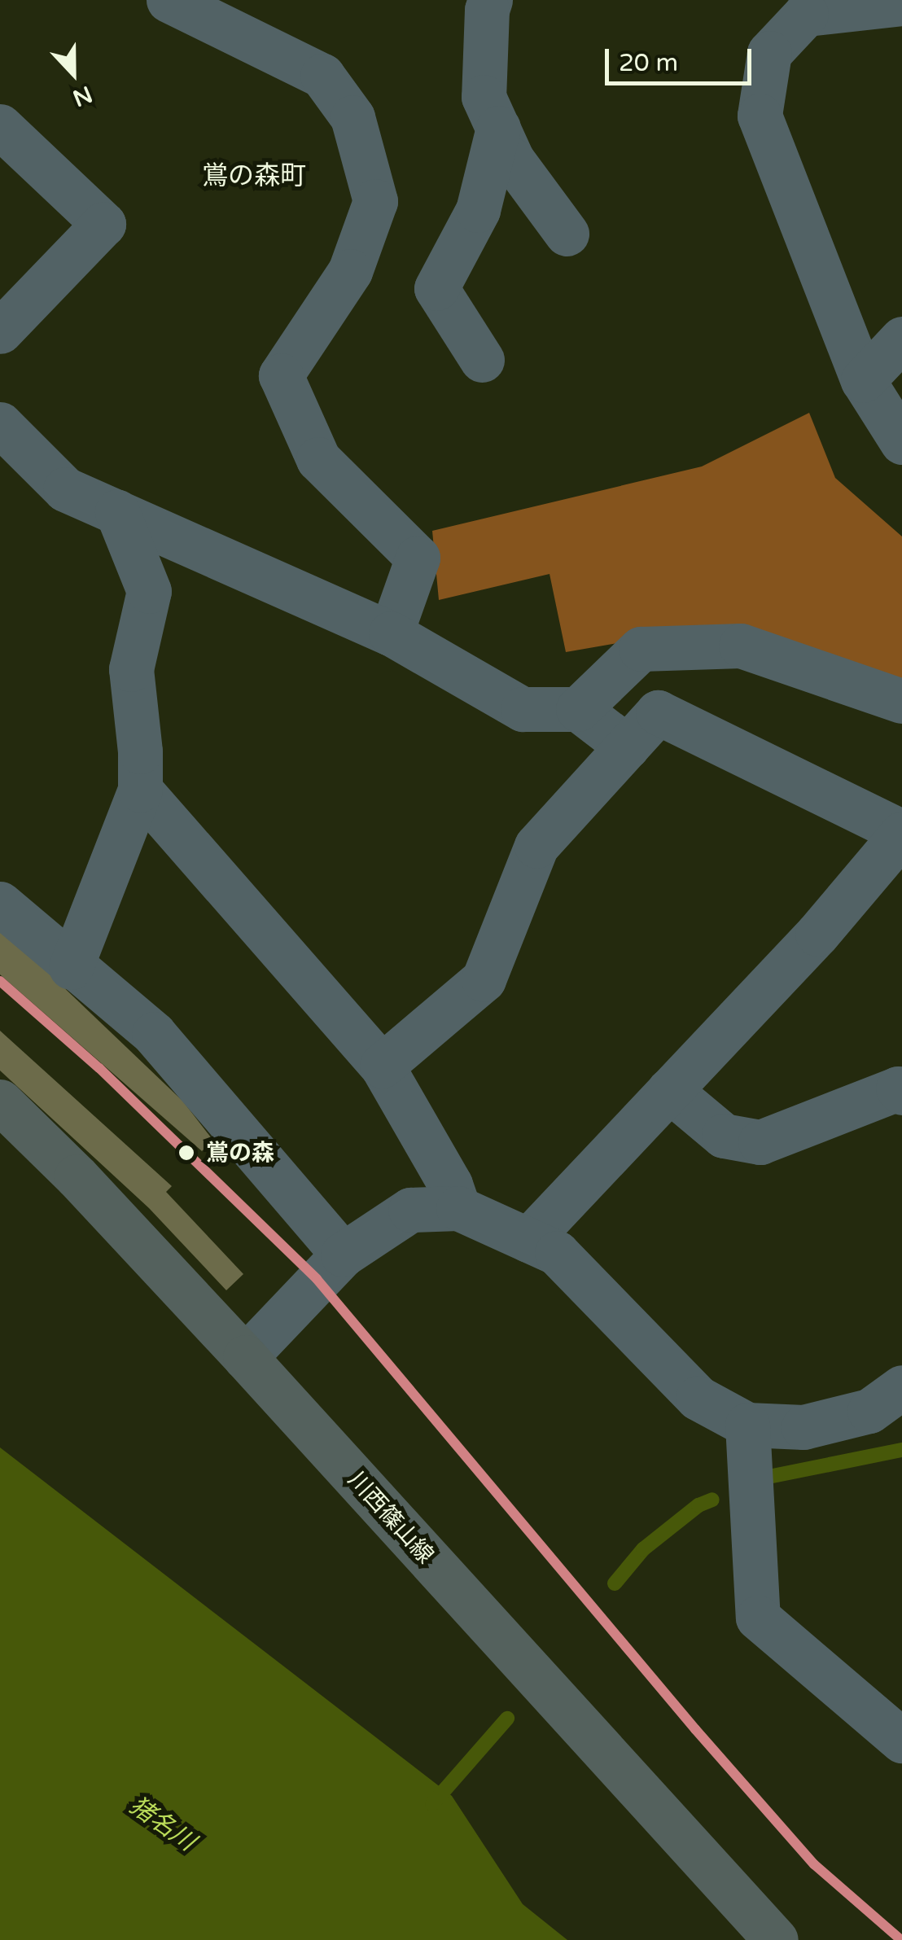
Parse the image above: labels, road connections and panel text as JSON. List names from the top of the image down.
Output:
{
  "streets": {
    "main road": ["川西篠山線"]
  },
  "districts": ["鴬の森町"],
  "water": ["猪名川"],
  "places": ["鴬の森"],
  "scale_bar": "20 m",
  "north": "bottom"
}
